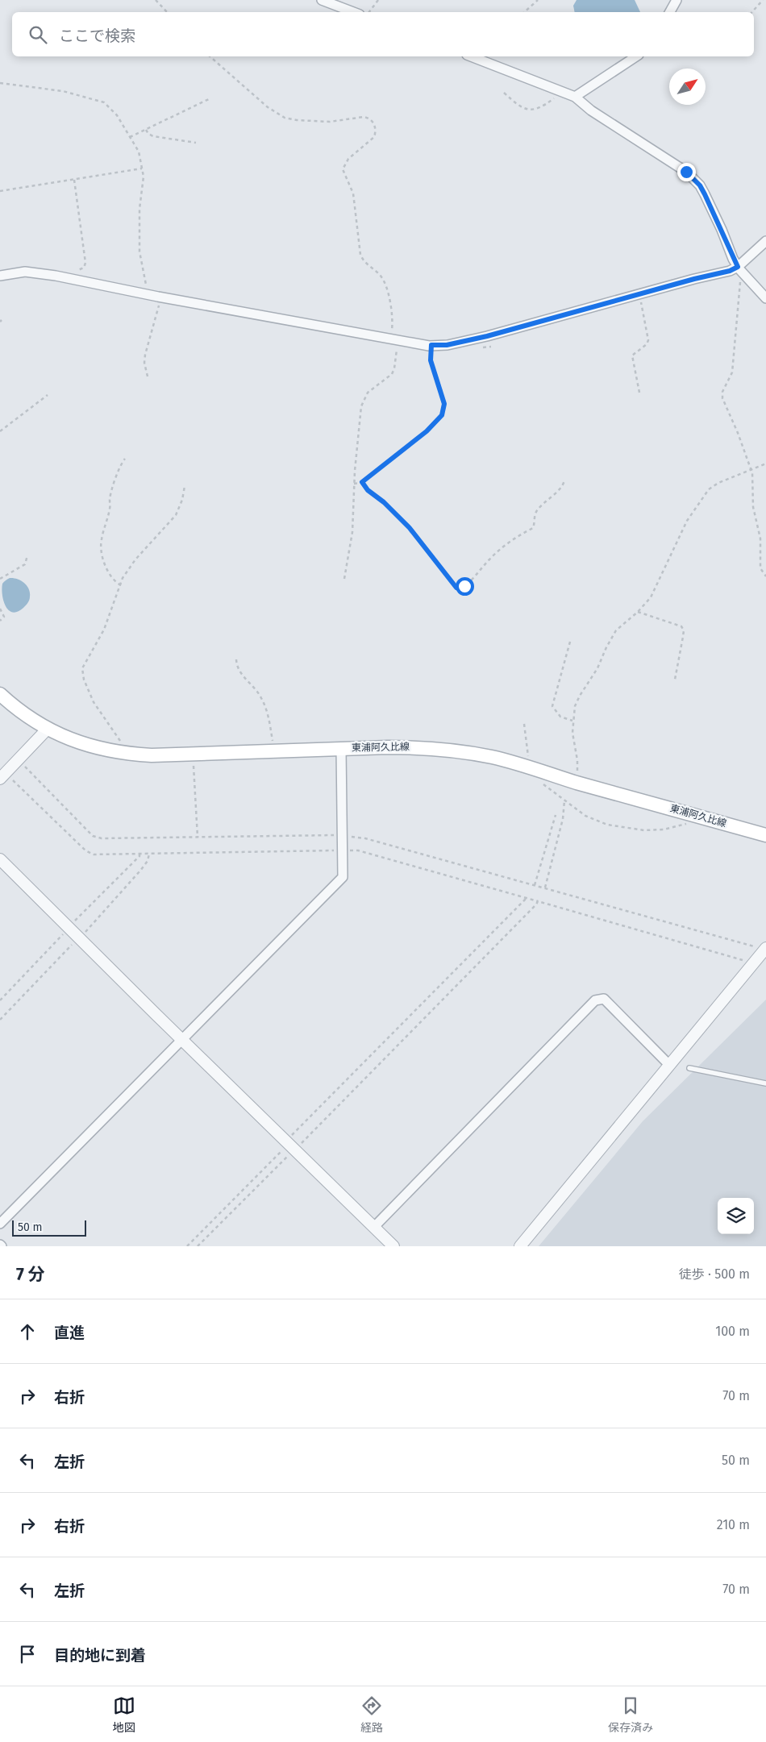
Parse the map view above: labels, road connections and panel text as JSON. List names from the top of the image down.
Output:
{
  "streets": {
    "main road": ["東浦阿久比線"]
  },
  "scale_bar": "50 m",
  "north": "top right",
  "page": {
    "search": "ここで検索",
    "scale": "50 m",
    "heading": ["7 分", "徒歩 · 500 m"],
    "list": [
      ["直進", "100 m"],
      ["右折", "70 m"],
      ["左折", "50 m"],
      ["右折", "210 m"],
      ["左折", "70 m"],
      "目的地に到着"
    ],
    "nav": ["地図", "経路", "保存済み"]
  }
}
